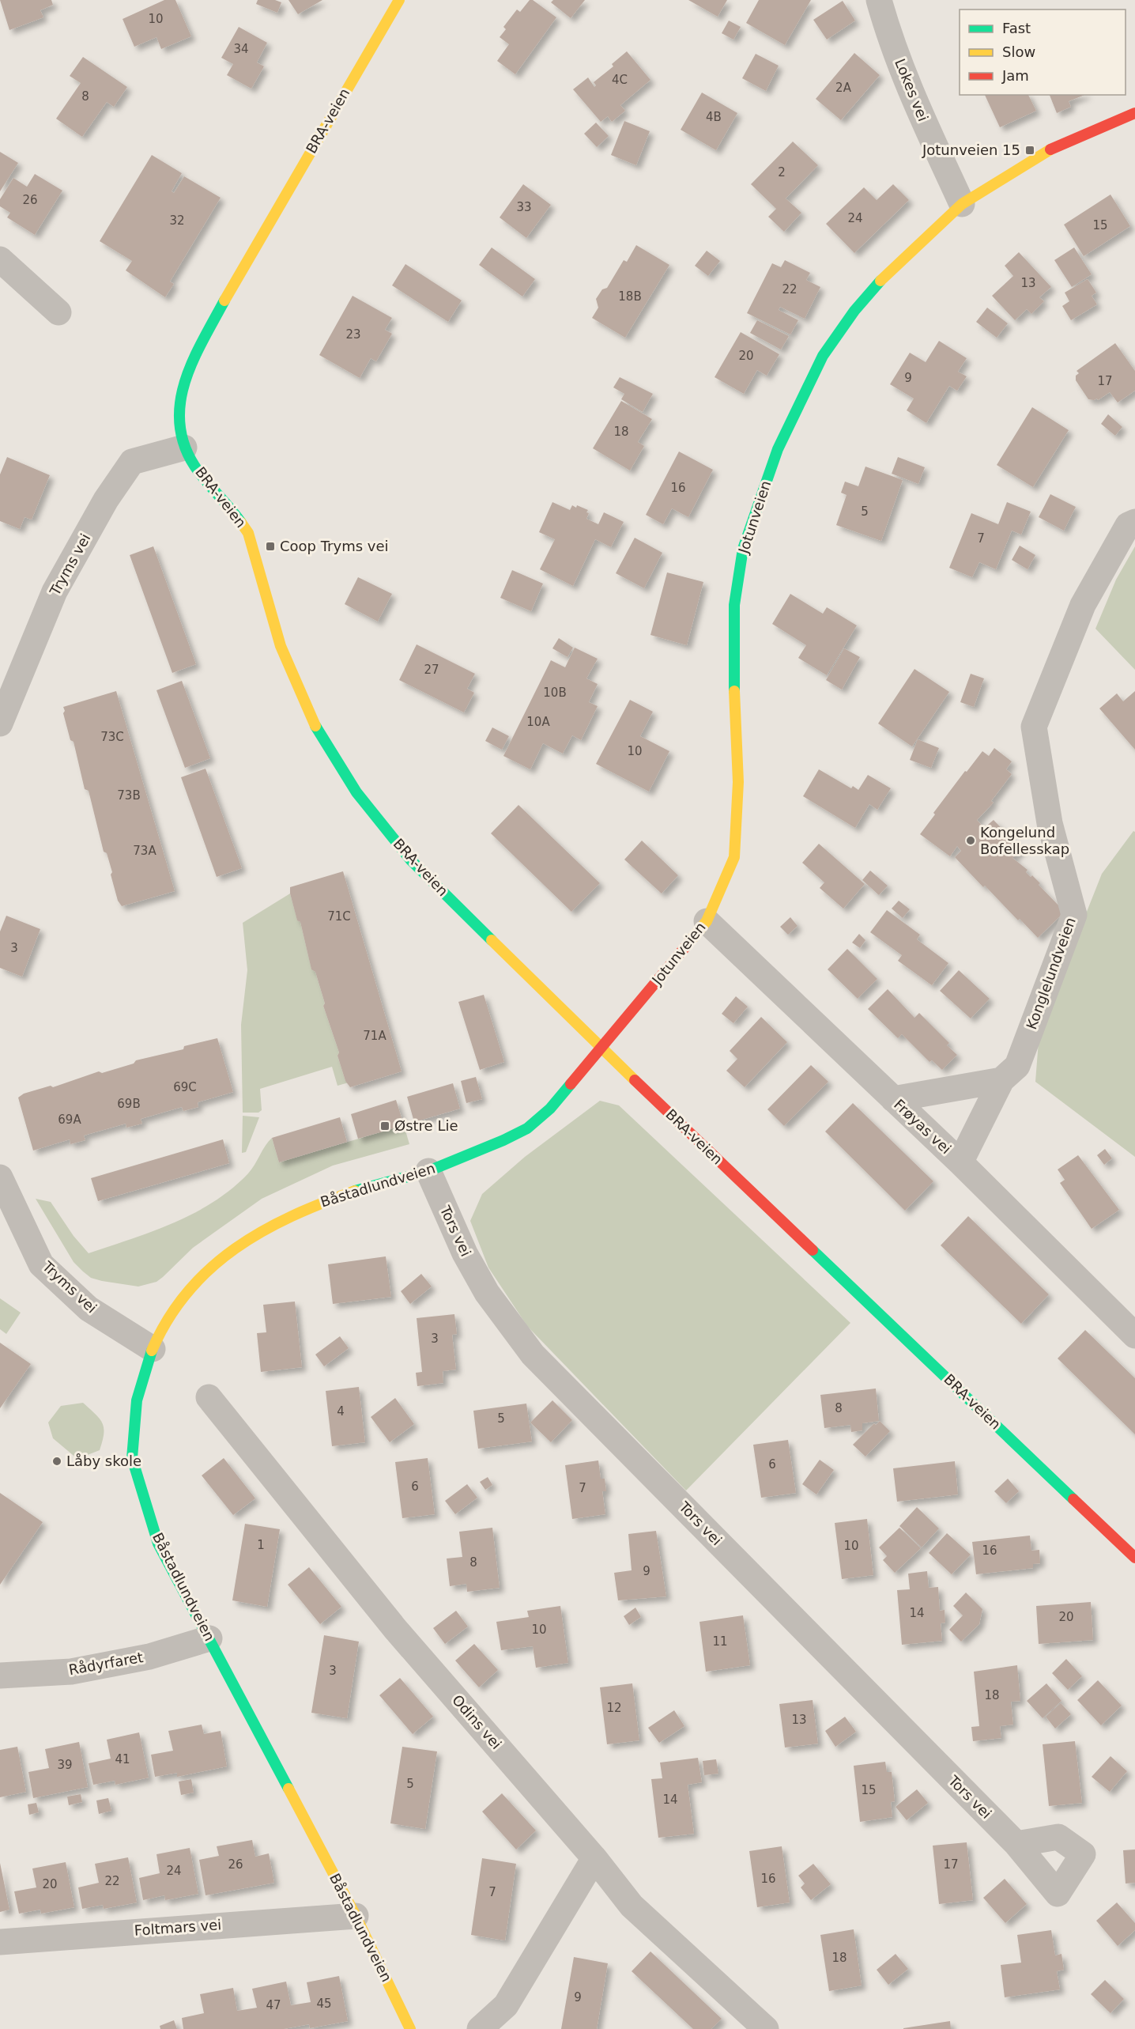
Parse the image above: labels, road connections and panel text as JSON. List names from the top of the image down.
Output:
{
  "streets": {
    "street": [
      "Lokes vei",
      "BRA-veien",
      "Jotunveien",
      "Tryms vei",
      "Konglelundveien",
      "Frøyas vei",
      "Båstadlundveien",
      "Tors vei",
      "Rådyrfaret",
      "Odins vei",
      "Foltmars vei"
    ]
  },
  "crossings": [
    ["Lokes vei", "Jotunveien"],
    ["BRA-veien", "Jotunveien"],
    ["BRA-veien", "Tryms vei"],
    ["BRA-veien", "Båstadlundveien"],
    ["Jotunveien", "Frøyas vei"],
    ["Jotunveien", "Båstadlundveien"],
    ["Tryms vei", "Båstadlundveien"],
    ["Konglelundveien", "Frøyas vei"],
    ["Båstadlundveien", "Tors vei"],
    ["Båstadlundveien", "Rådyrfaret"],
    ["Båstadlundveien", "Foltmars vei"]
  ],
  "places": {
    "transit": ["Jotunveien 15", "Coop Tryms vei", "Østre Lie"],
    "other": ["Kongelund Bofellesskap", "Låby skole"]
  },
  "house_numbers": [
    "10",
    "34",
    "4C",
    "2A",
    "8",
    "4B",
    "2",
    "26",
    "33",
    "24",
    "32",
    "15",
    "13",
    "22",
    "18B",
    "23",
    "20",
    "9",
    "17",
    "18",
    "16",
    "5",
    "7",
    "27",
    "10B",
    "10A",
    "73C",
    "10",
    "73B",
    "73A",
    "71C",
    "3",
    "71A",
    "69C",
    "69B",
    "69A",
    "3",
    "8",
    "4",
    "5",
    "6",
    "6",
    "7",
    "1",
    "10",
    "16",
    "8",
    "9",
    "14",
    "20",
    "10",
    "11",
    "3",
    "18",
    "12",
    "13",
    "41",
    "39",
    "5",
    "15",
    "14",
    "26",
    "17",
    "24",
    "16",
    "22",
    "20",
    "7",
    "18",
    "9",
    "45",
    "47"
  ],
  "legend": ["Fast", "Slow", "Jam"]
}
